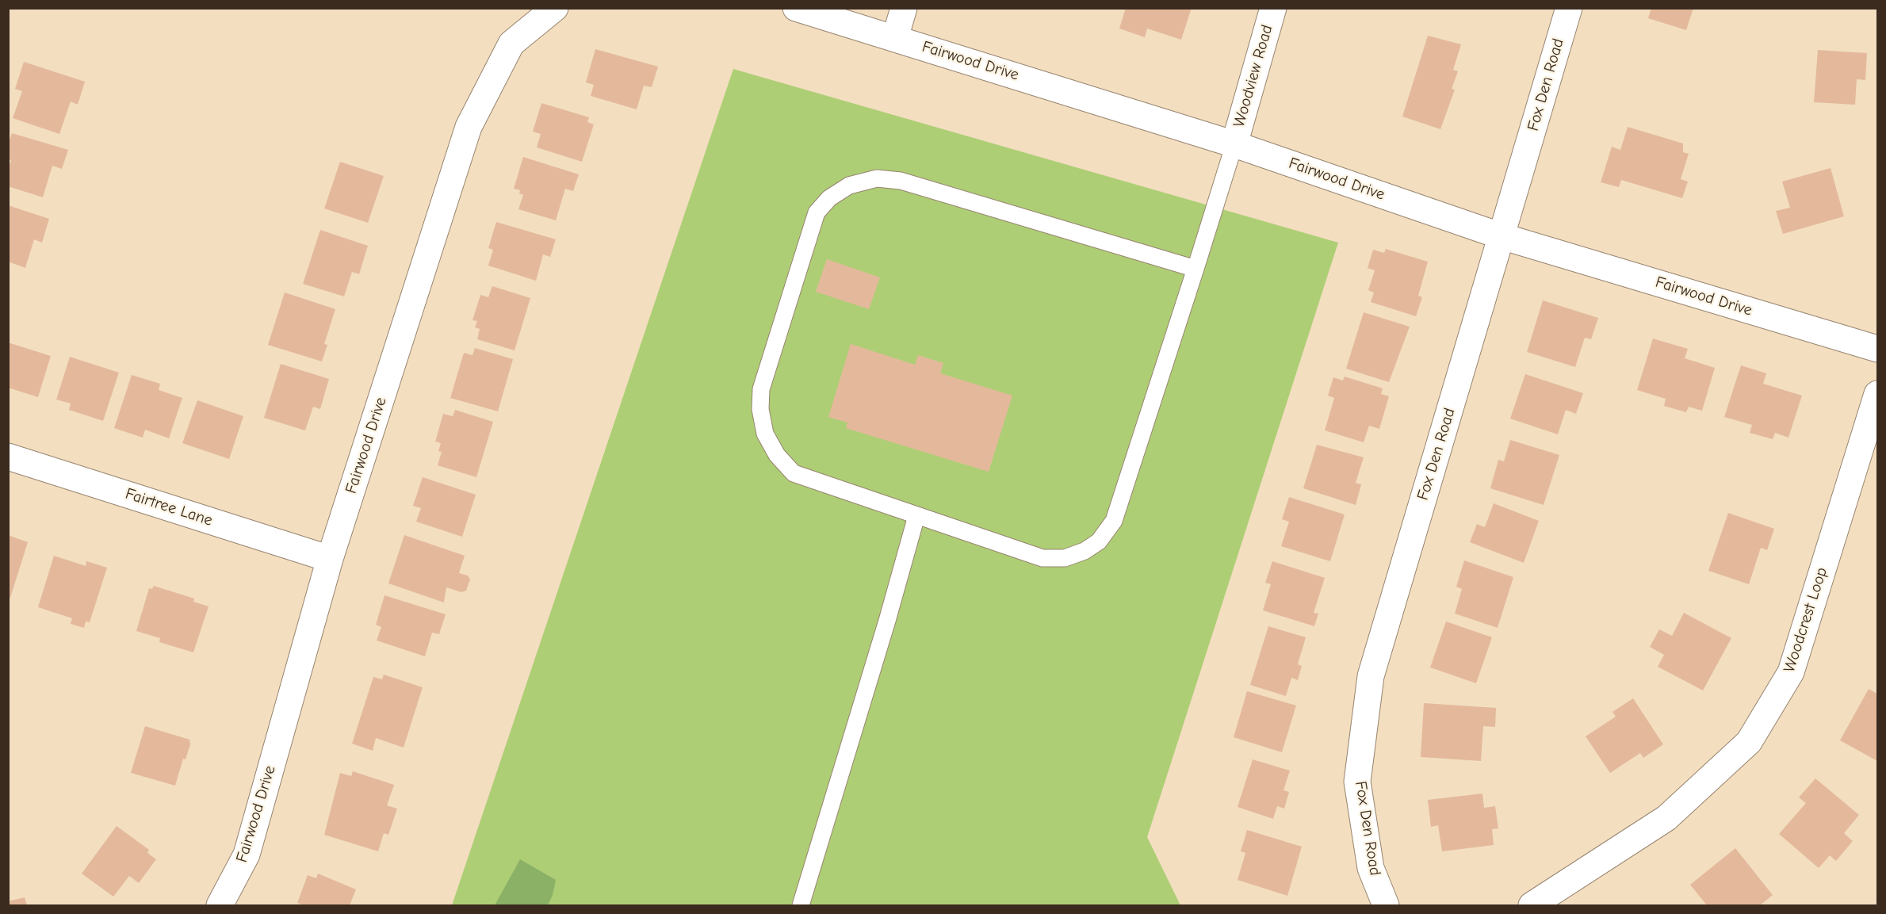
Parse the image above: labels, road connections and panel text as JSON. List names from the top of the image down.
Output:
{
  "streets": {
    "street": [
      "Fairwood Drive",
      "Woodview Road",
      "Fox Den Road",
      "Fairtree Lane",
      "Woodcrest Loop"
    ]
  },
  "crossings": [
    ["Fairwood Drive", "Woodview Road"],
    ["Fairwood Drive", "Fox Den Road"],
    ["Fairwood Drive", "Fairtree Lane"]
  ]
}
